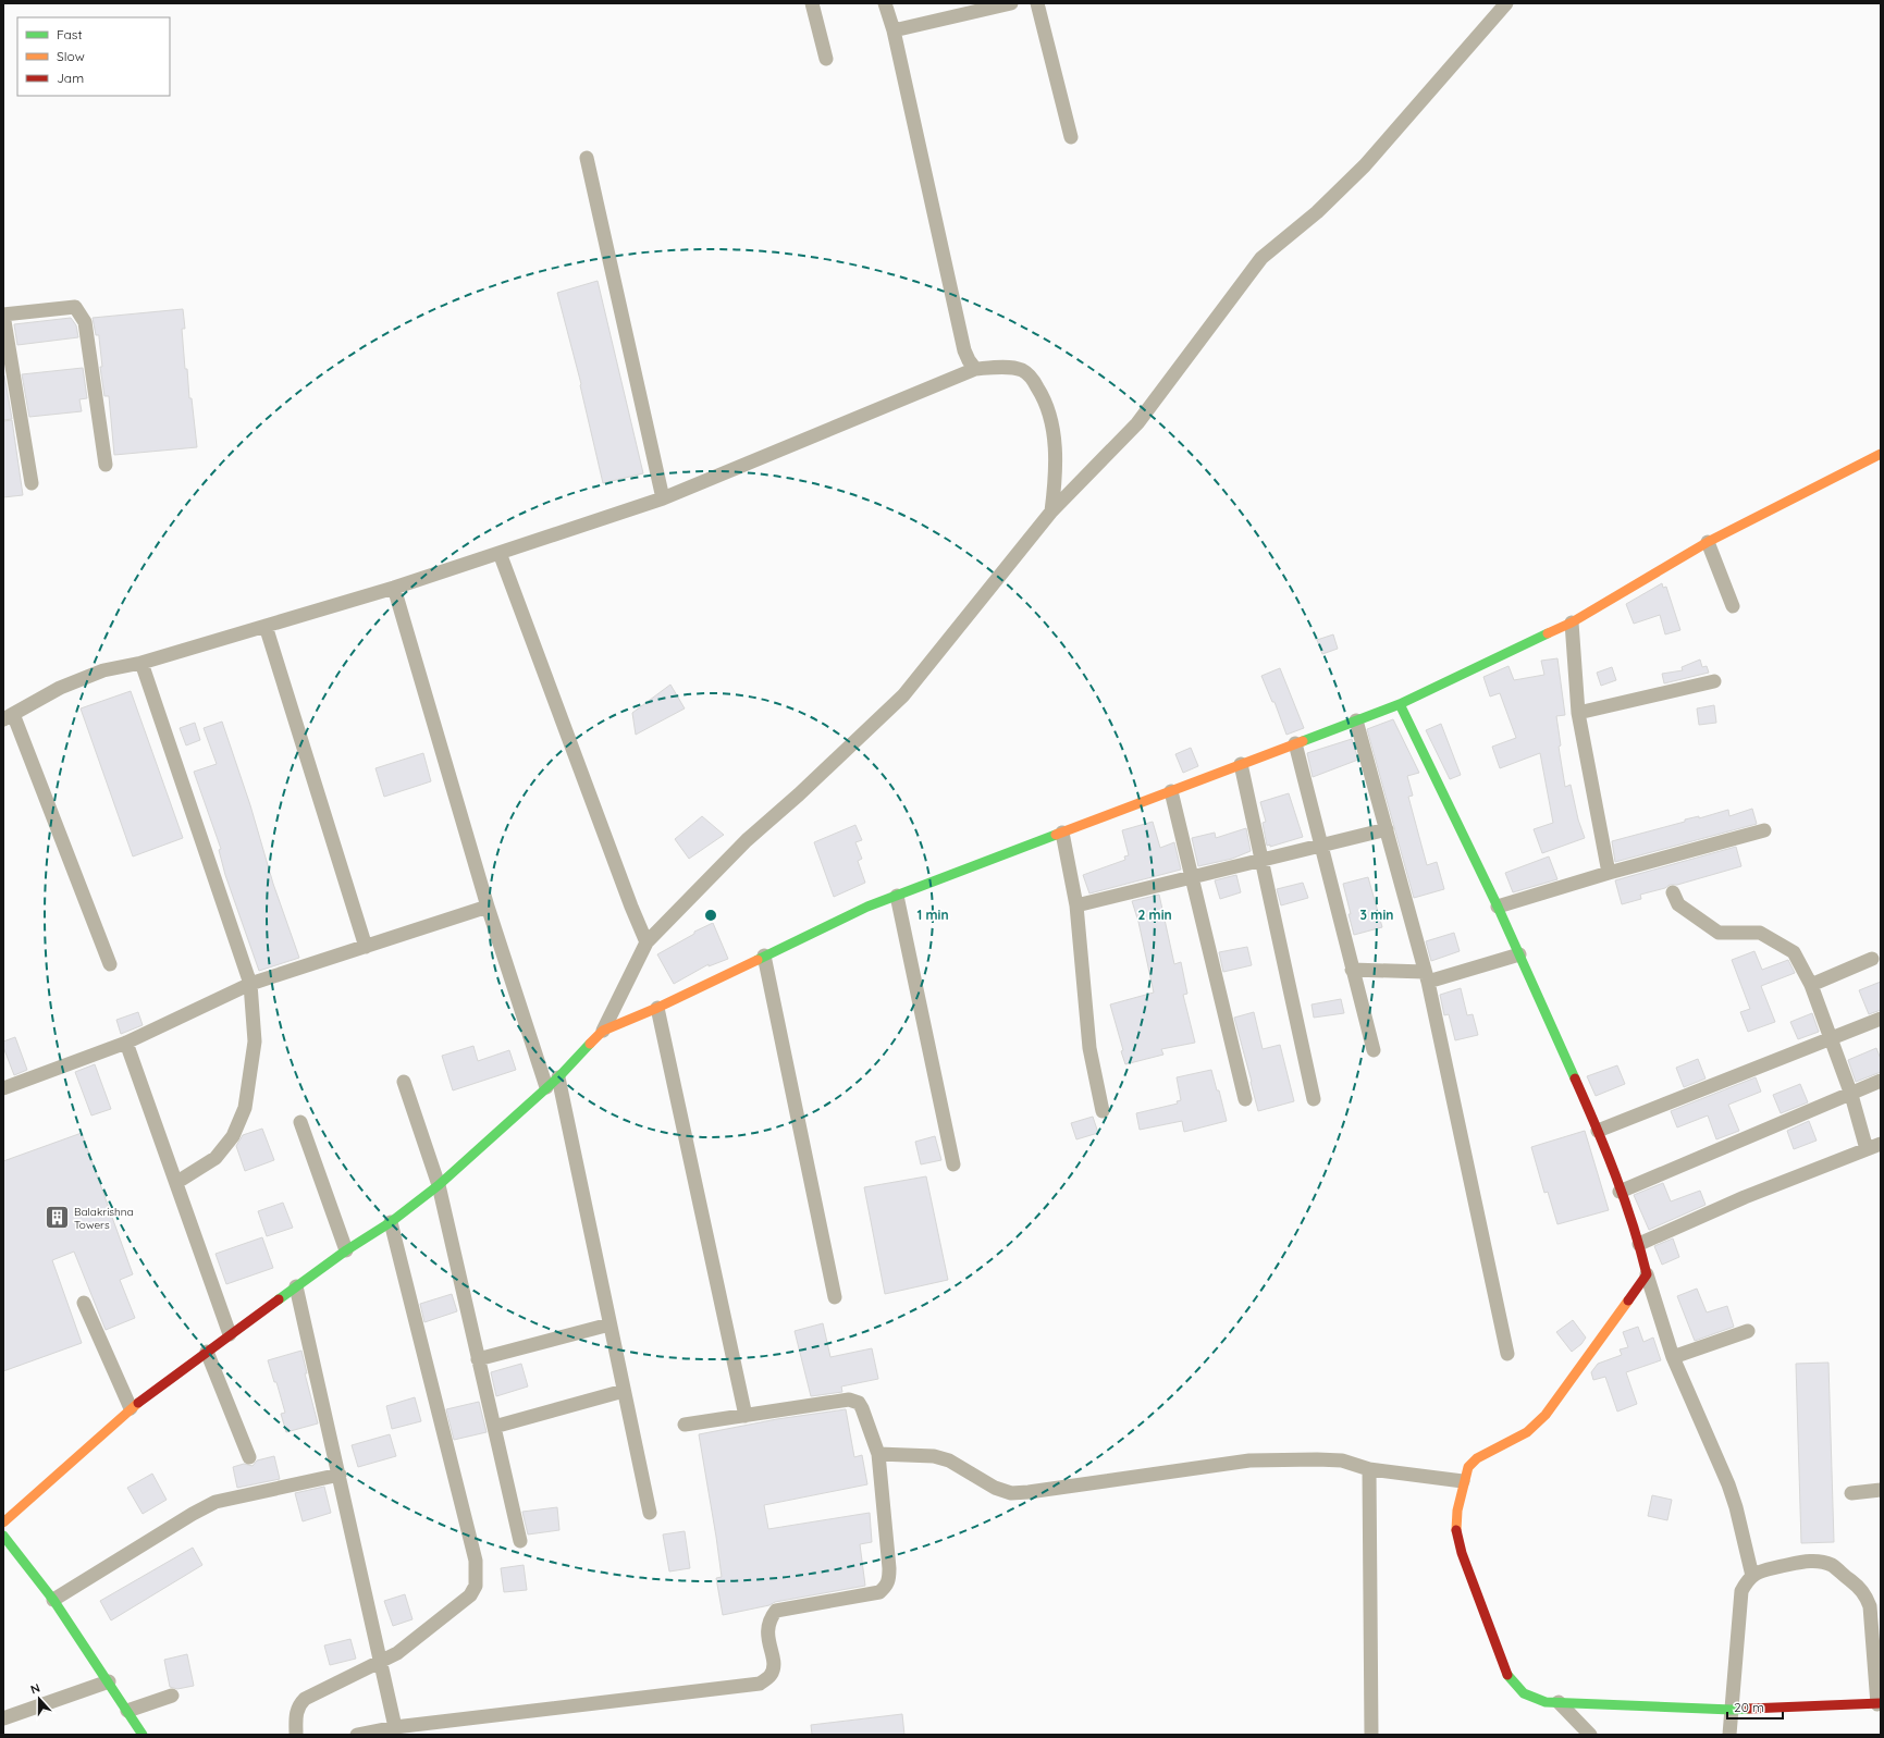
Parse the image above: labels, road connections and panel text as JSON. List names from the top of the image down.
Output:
{
  "places": {
    "building": ["Balakrishna Towers"]
  },
  "legend": ["Fast", "Slow", "Jam"],
  "scale_bar": "20 m",
  "north": "top",
  "rings": ["1 min", "2 min", "3 min"]
}
